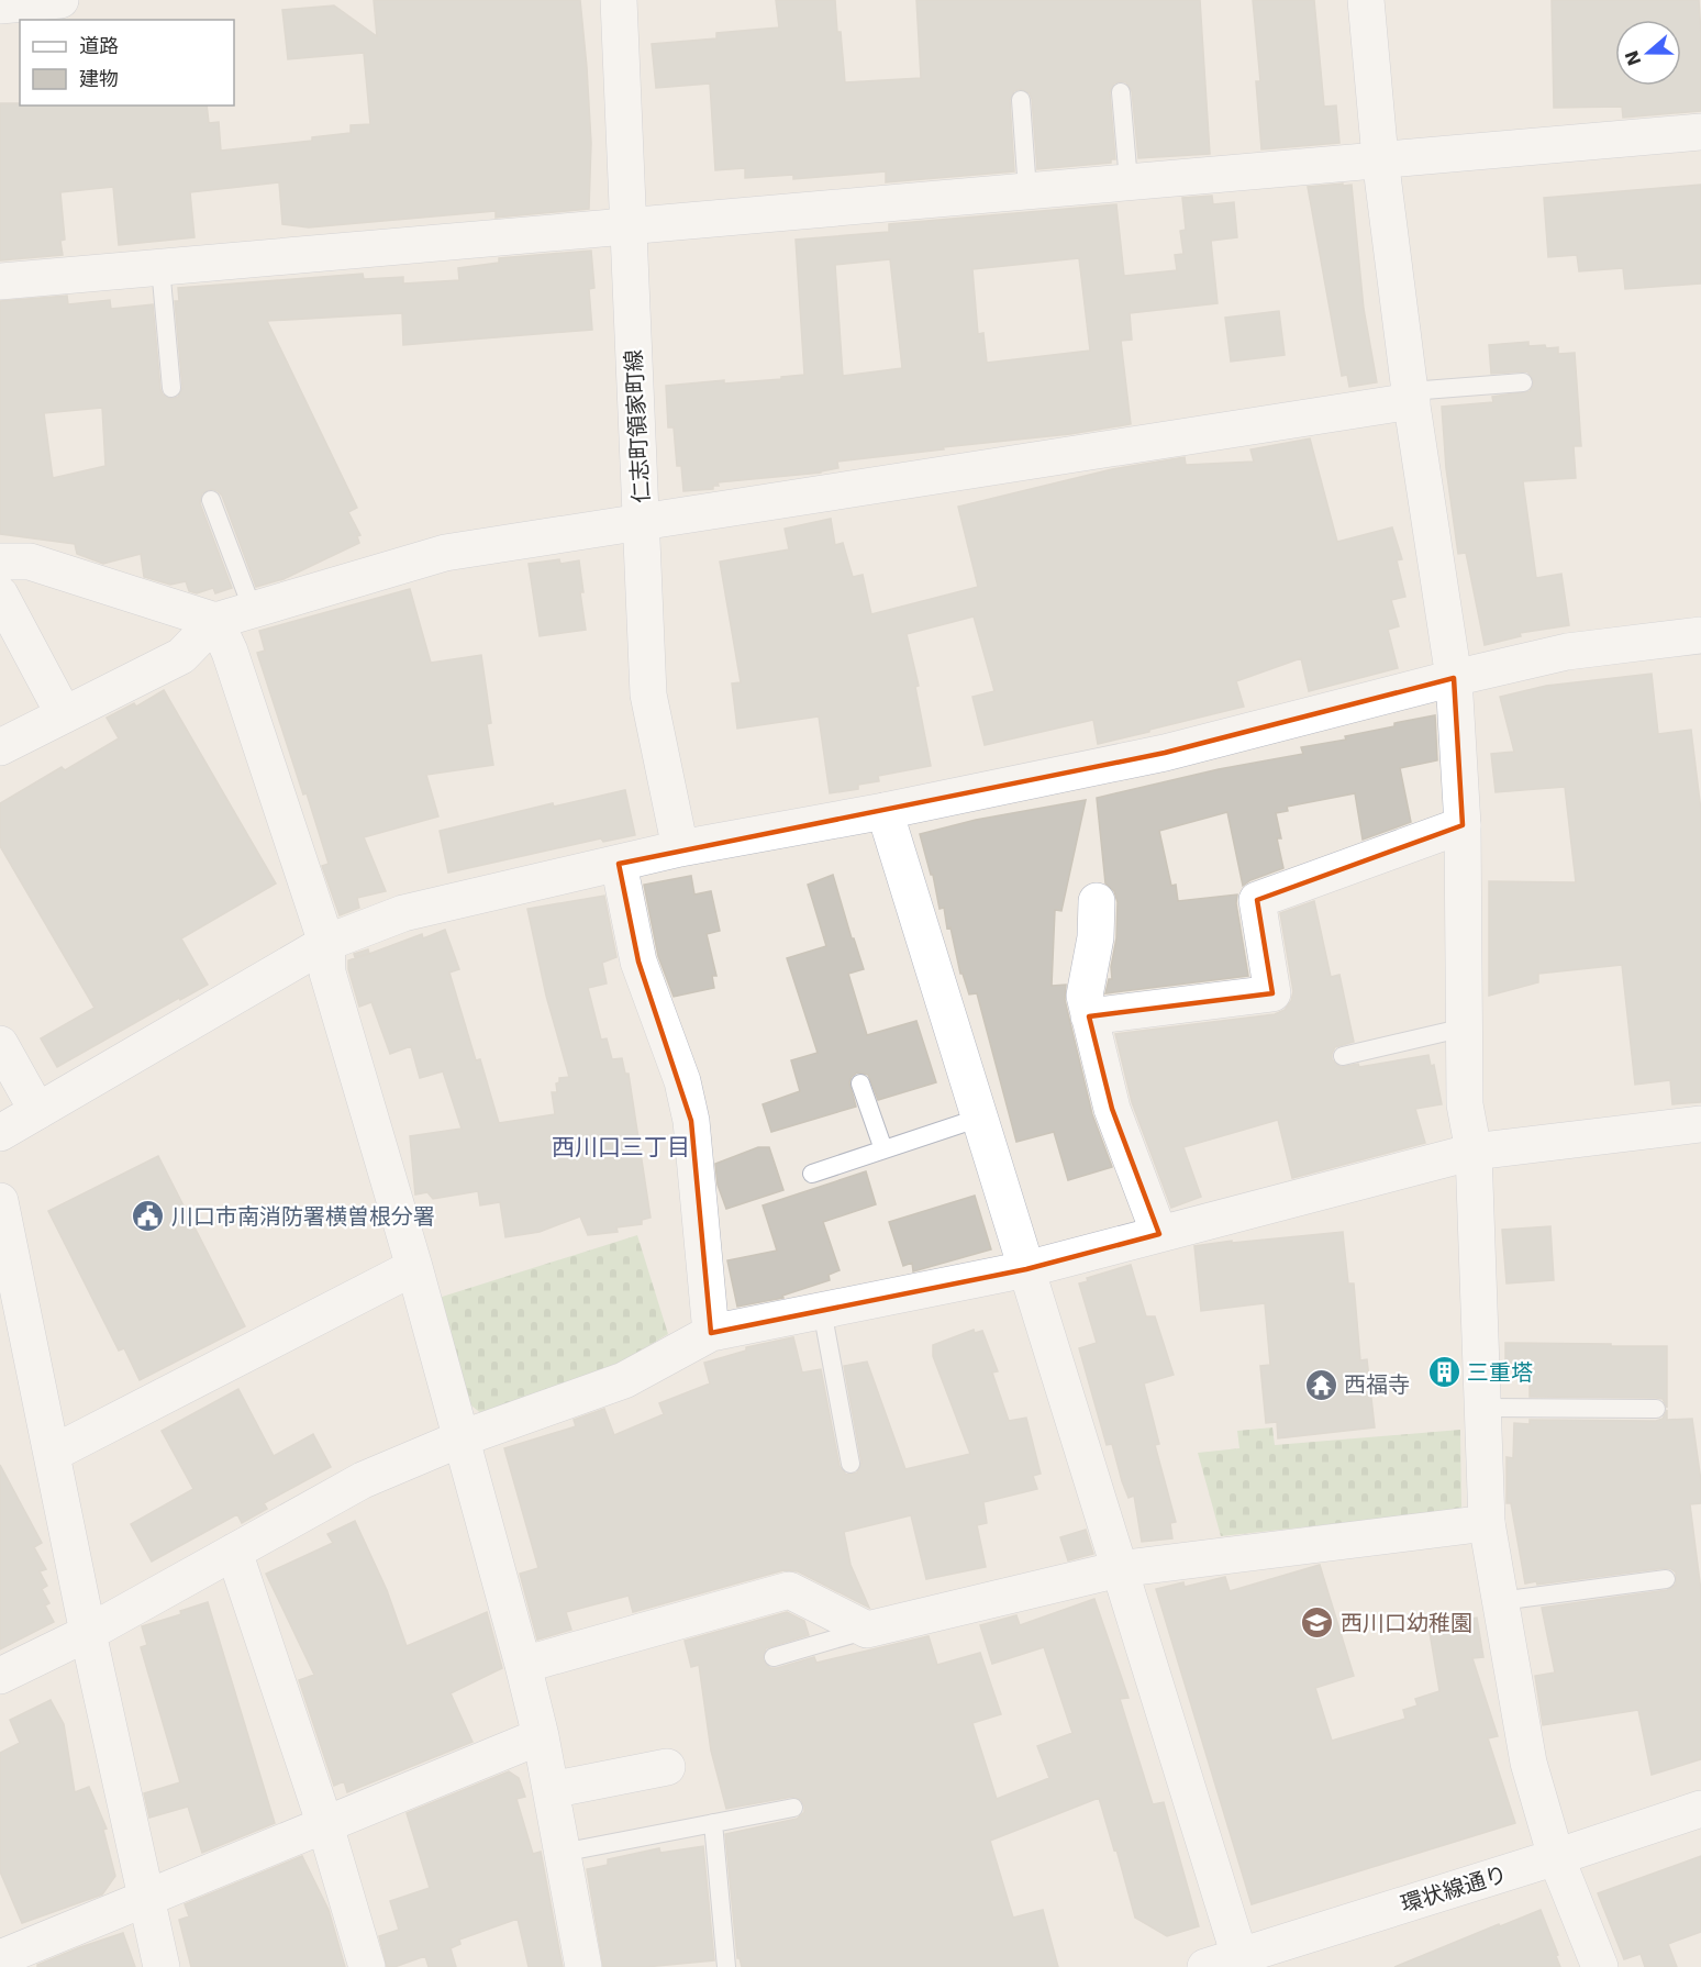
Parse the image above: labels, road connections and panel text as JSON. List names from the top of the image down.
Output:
{
  "streets": {
    "street": ["仁志町領家町線", "環状線通り"]
  },
  "districts": ["西川口三丁目"],
  "places": {
    "public building": ["川口市南消防署横曽根分署"],
    "building": ["三重塔"],
    "temple": ["西福寺"],
    "school or university": ["西川口幼稚園"]
  },
  "legend": ["道路", "建物"],
  "north": "left"
}
